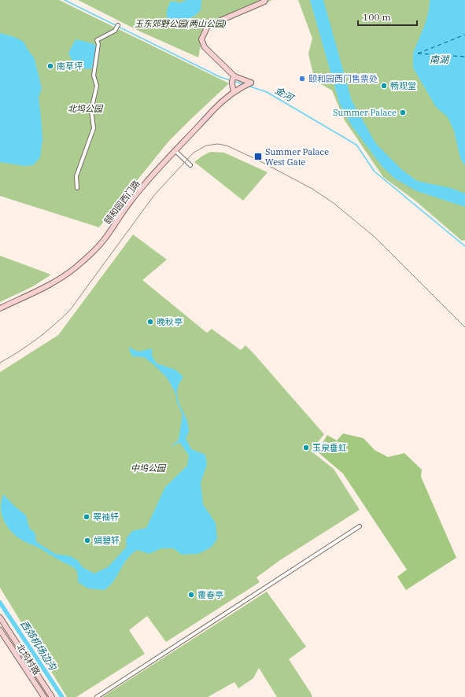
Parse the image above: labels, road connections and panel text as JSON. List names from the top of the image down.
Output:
{
  "streets": {
    "street": ["颐和园西门路", "北坞村路"]
  },
  "water": ["南湖", "金河", "西郊机场边沟"],
  "parks": ["玉东郊野公园(两山公园)", "北坞公园", "中坞公园"],
  "places": {
    "other": [
      "南草坪",
      "颐和园西门售票处",
      "畅观堂",
      "Summer Palace",
      "晚秋亭",
      "玉泉垂虹",
      "翠袖轩",
      "娟碧轩",
      "覆春亭"
    ],
    "transit": ["Summer Palace West Gate"]
  },
  "scale_bar": "100 m"
}
